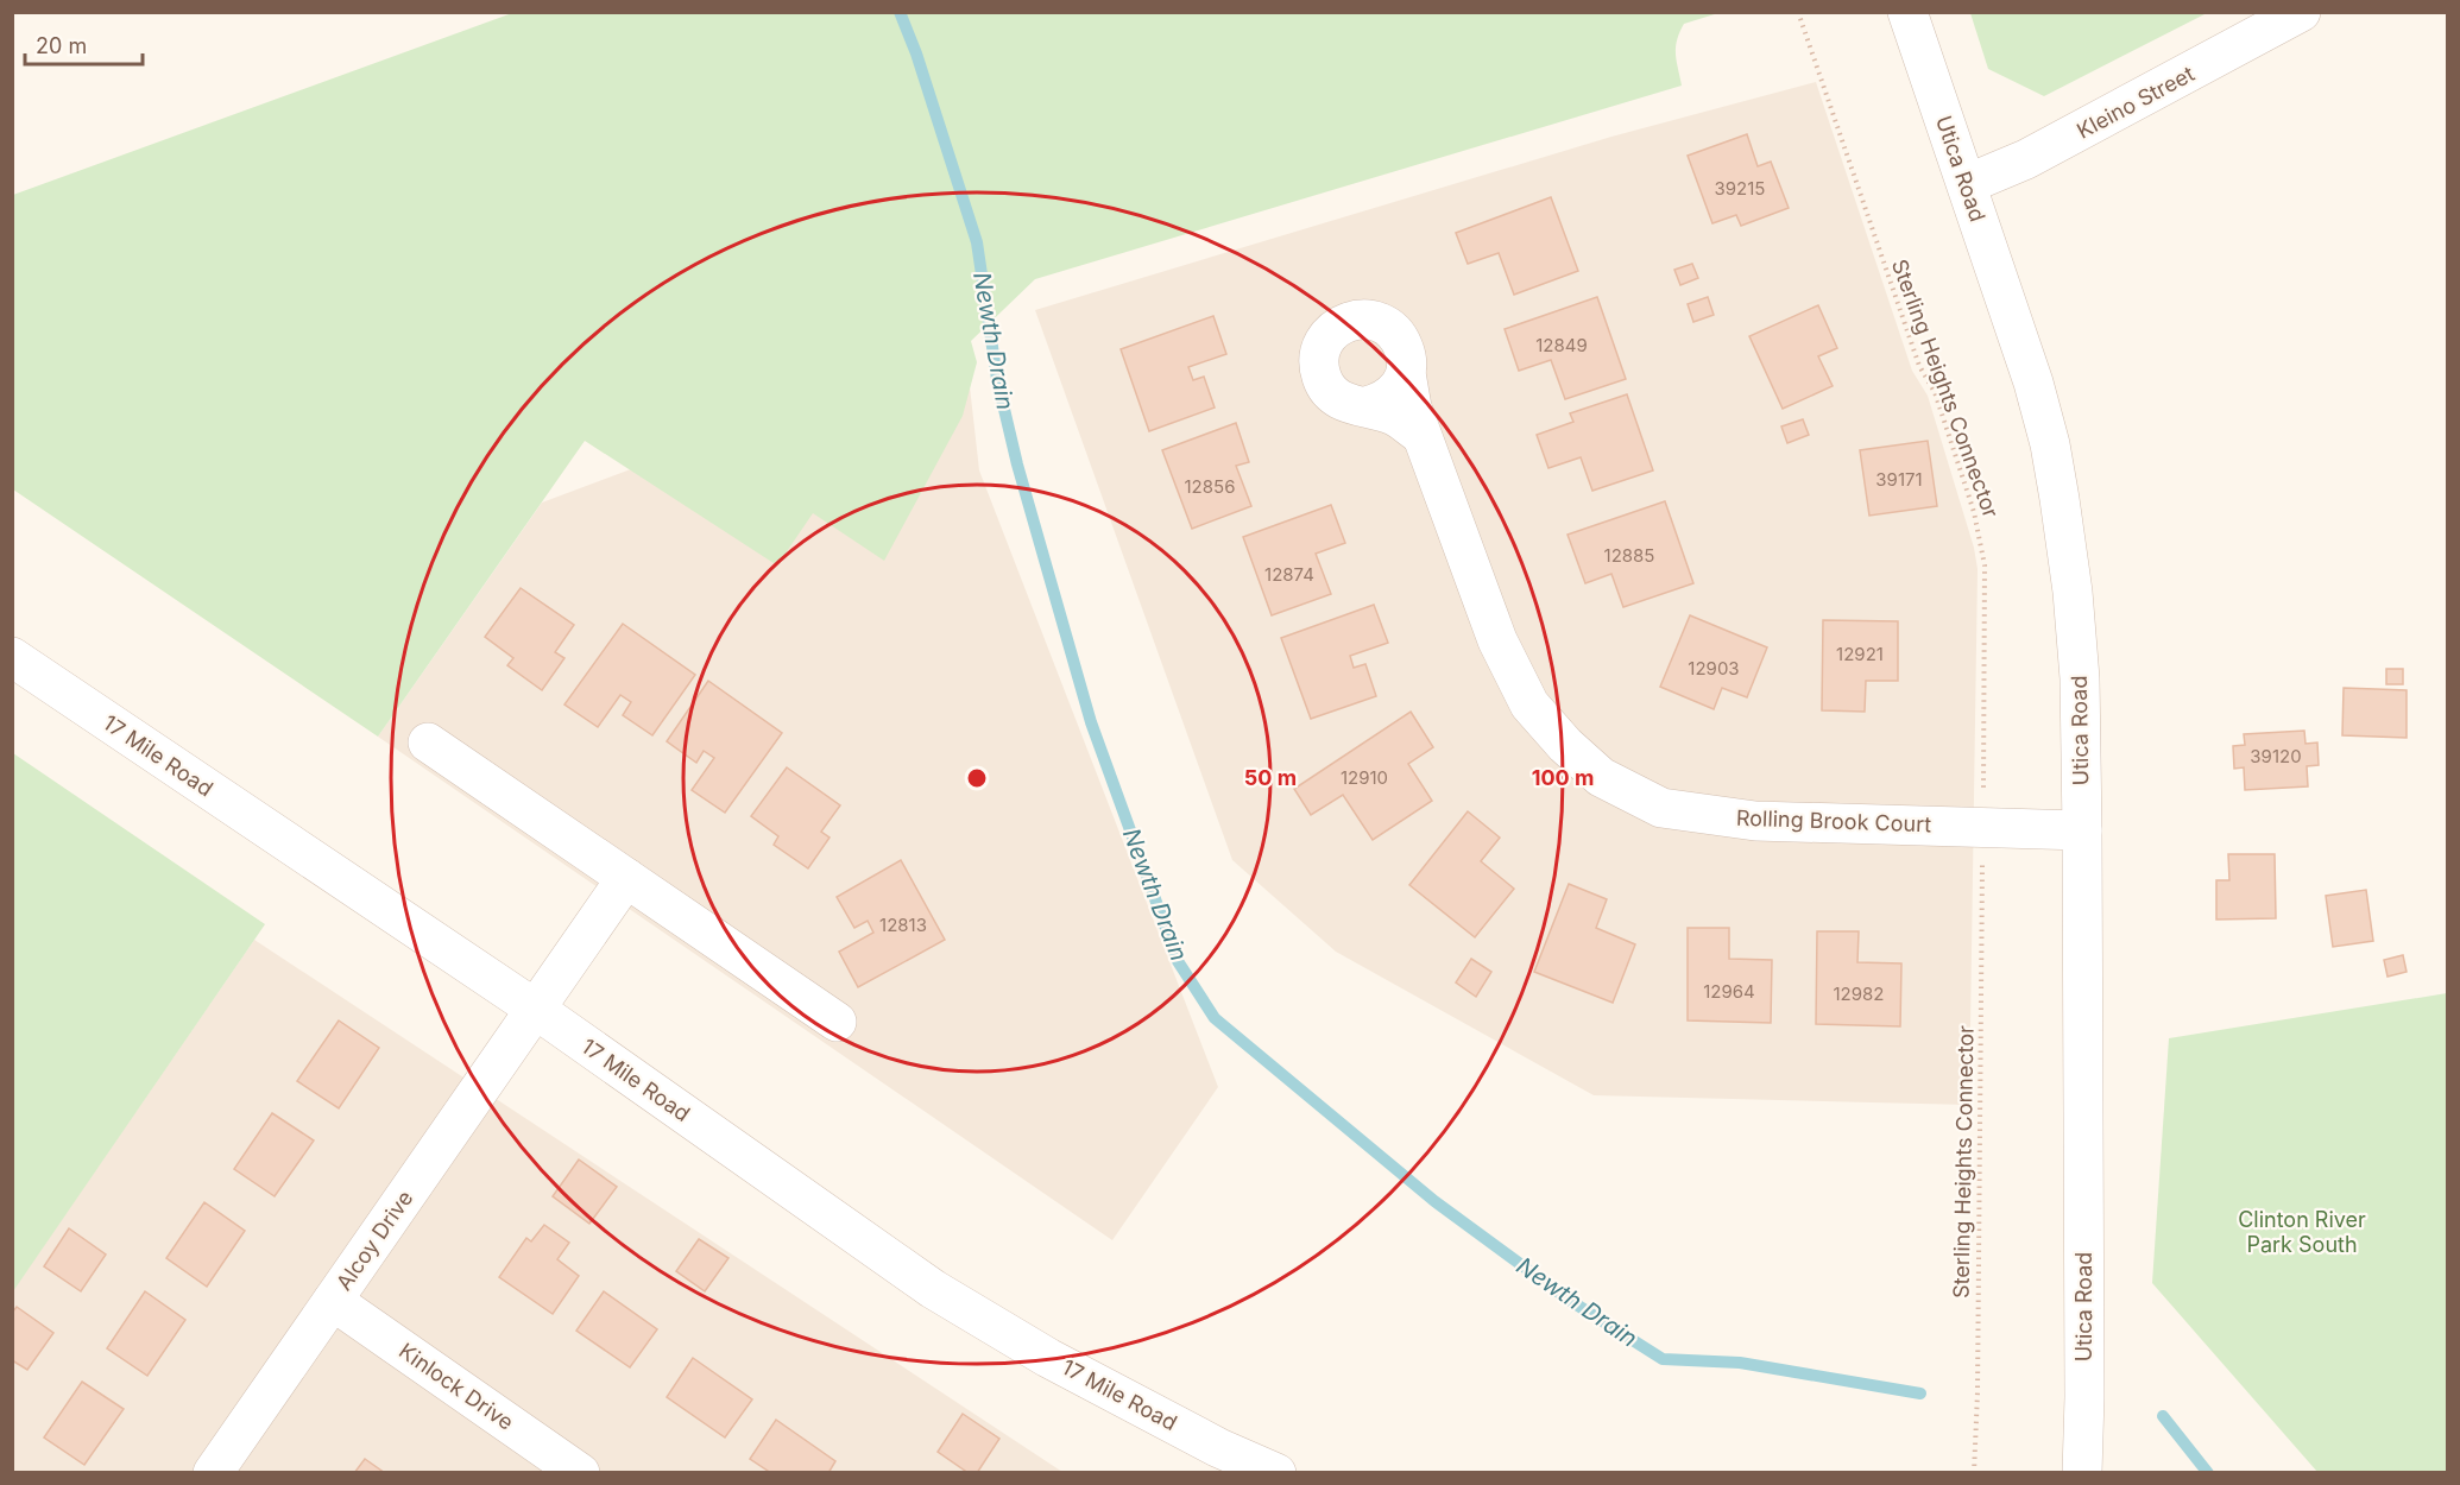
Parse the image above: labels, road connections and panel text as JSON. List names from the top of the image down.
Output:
{
  "streets": {
    "street": [
      "Kleino Street",
      "Utica Road",
      "17 Mile Road",
      "Rolling Brook Court",
      "Alcoy Drive",
      "Kinlock Drive"
    ],
    "path": ["Sterling Heights Connector"]
  },
  "crossings": [
    ["Kleino Street", "Utica Road"],
    ["Utica Road", "Rolling Brook Court"],
    ["17 Mile Road", "Alcoy Drive"],
    ["Alcoy Drive", "Kinlock Drive"]
  ],
  "water": ["Newth Drain"],
  "parks": ["Clinton River Park South"],
  "house_numbers": [
    "39215",
    "12849",
    "39171",
    "12856",
    "12885",
    "12874",
    "12921",
    "12903",
    "39120",
    "12910",
    "12813",
    "12964",
    "12982"
  ],
  "scale_bar": "20 m",
  "rings": ["50 m", "100 m"]
}
